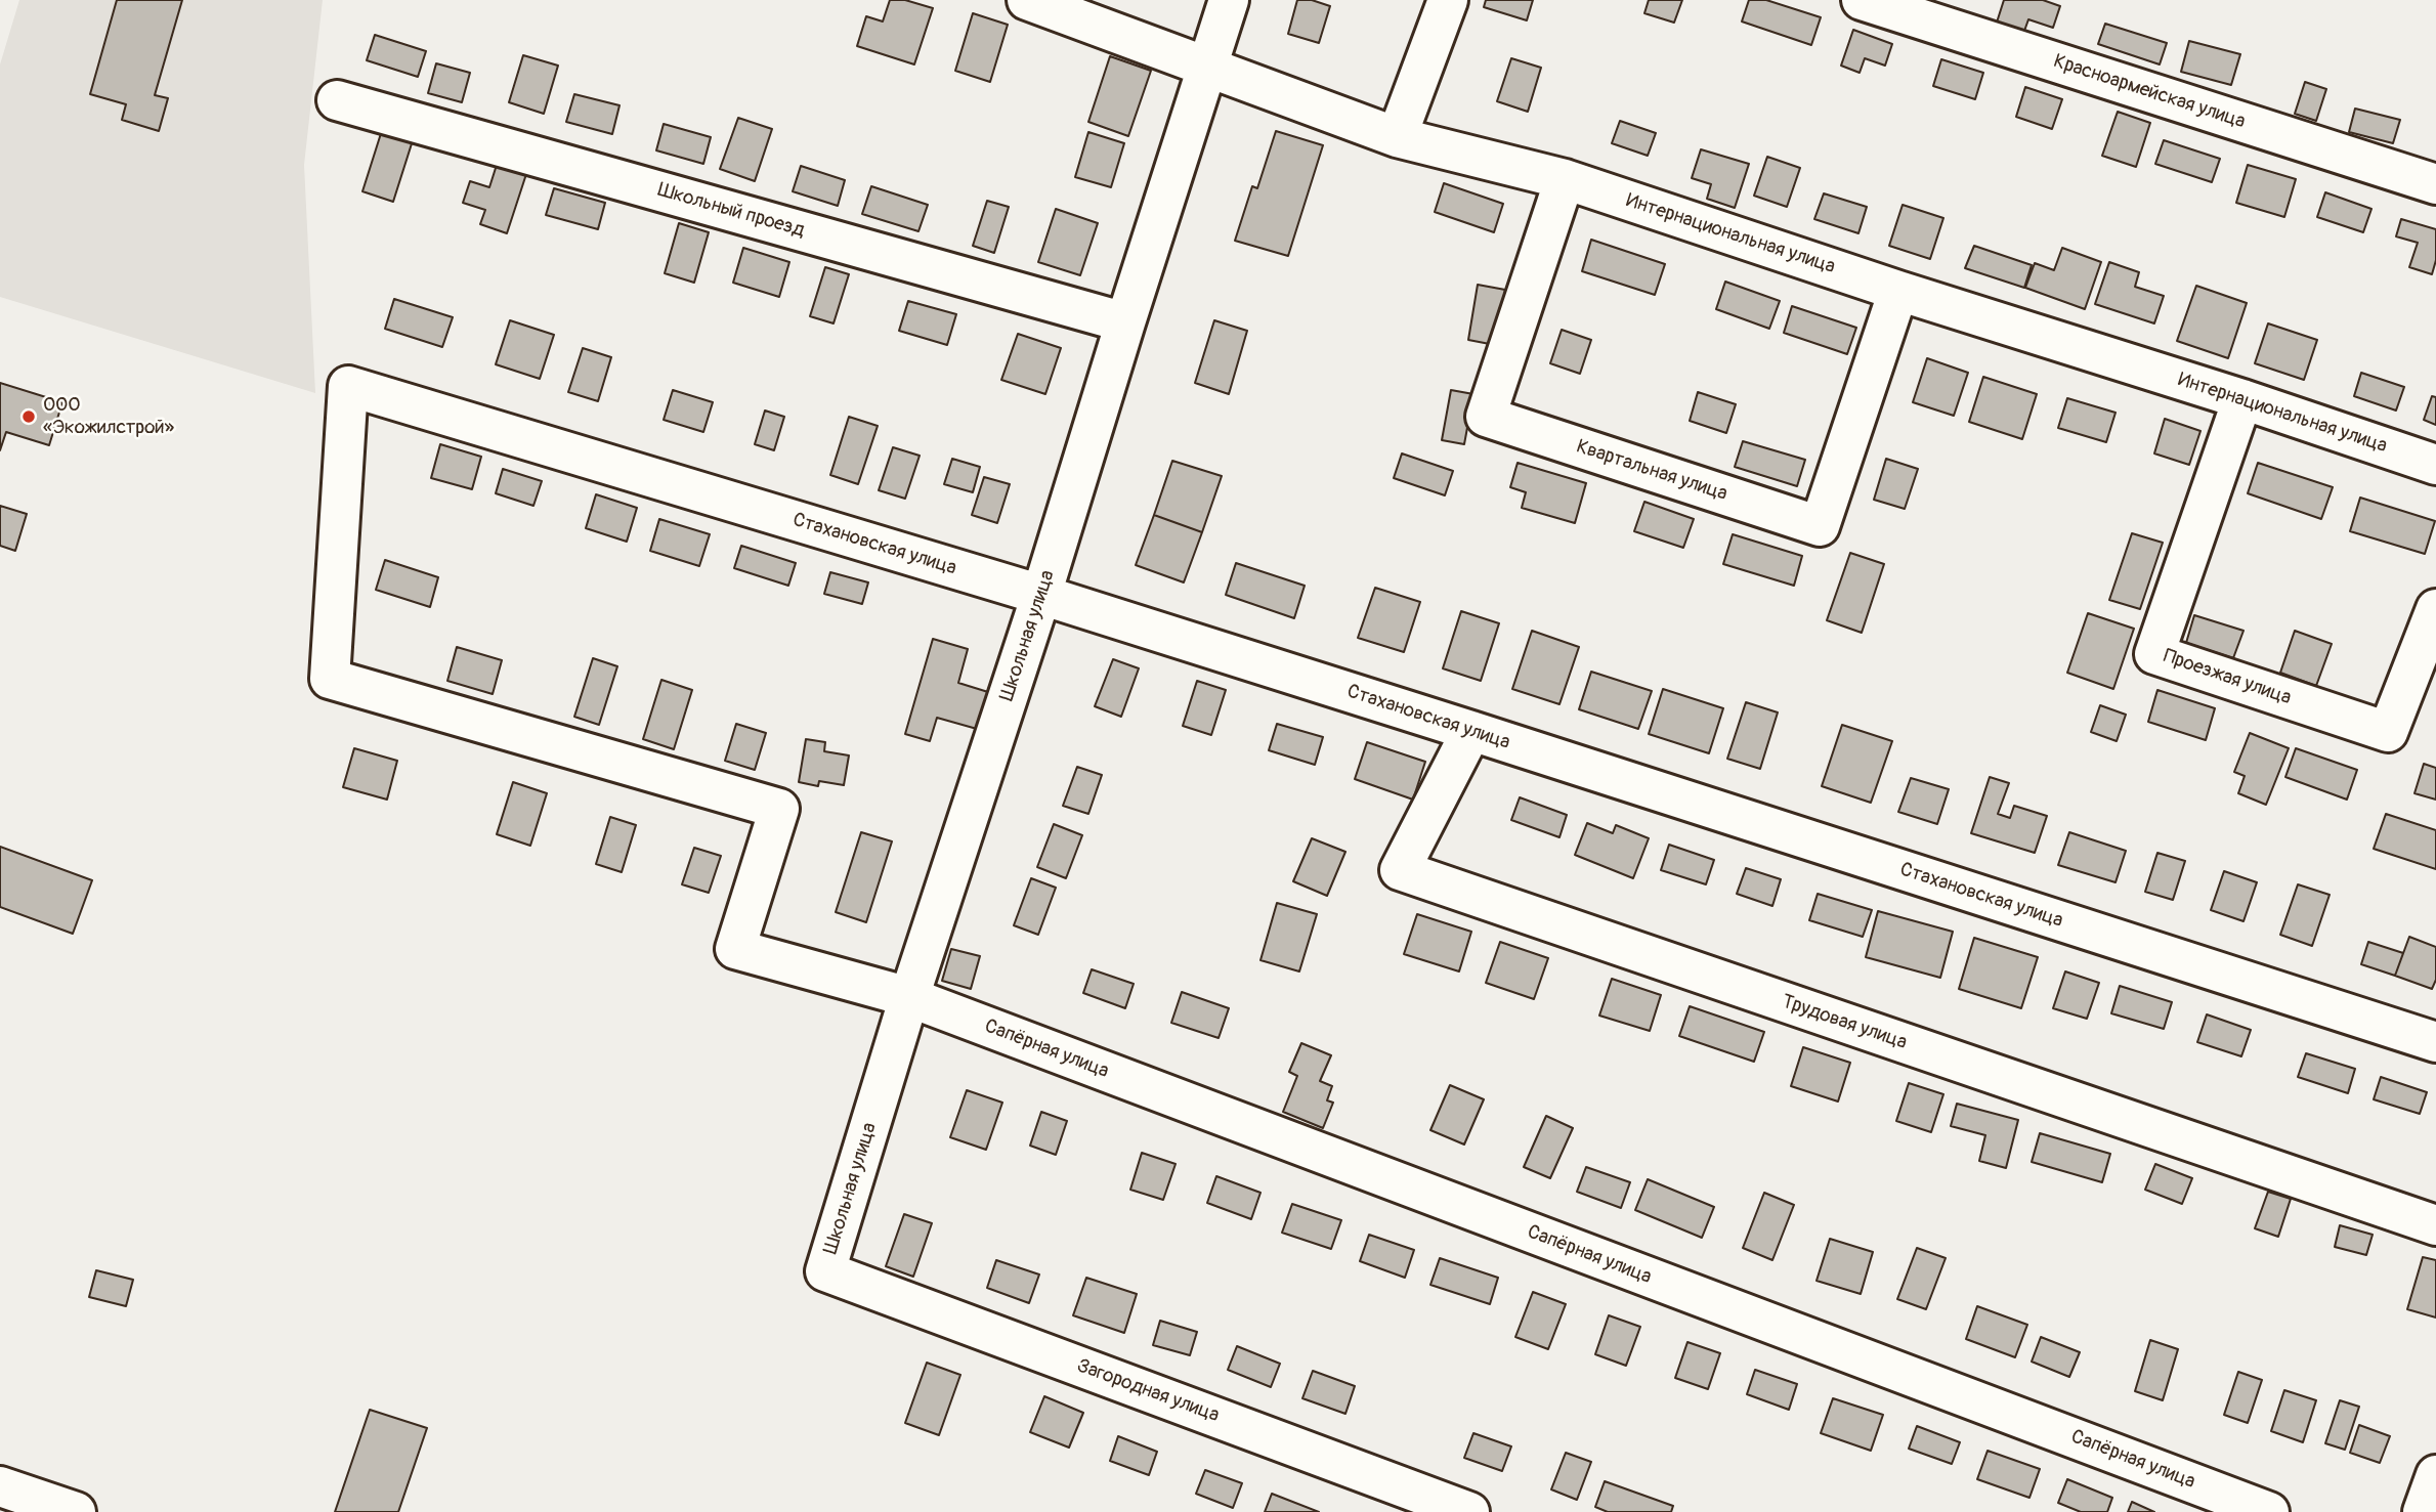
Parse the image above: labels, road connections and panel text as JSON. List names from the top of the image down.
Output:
{
  "streets": {
    "street": [
      "Красноармейская улица",
      "Школьный проезд",
      "Интернациональная улица",
      "Квартальная улица",
      "Стахановская улица",
      "Школьная улица",
      "Проезжая улица",
      "Трудовая улица",
      "Сапёрная улица",
      "Загородная улица"
    ]
  },
  "crossings": [
    ["Школьный проезд", "Школьная улица"],
    ["Интернациональная улица", "Квартальная улица"],
    ["Интернациональная улица", "Школьная улица"],
    ["Интернациональная улица", "Проезжая улица"],
    ["Стахановская улица", "Школьная улица"],
    ["Стахановская улица", "Трудовая улица"],
    ["Стахановская улица", "Сапёрная улица"],
    ["Школьная улица", "Сапёрная улица"],
    ["Школьная улица", "Загородная улица"]
  ],
  "places": ["ООО «Экожилстрой»"]
}
